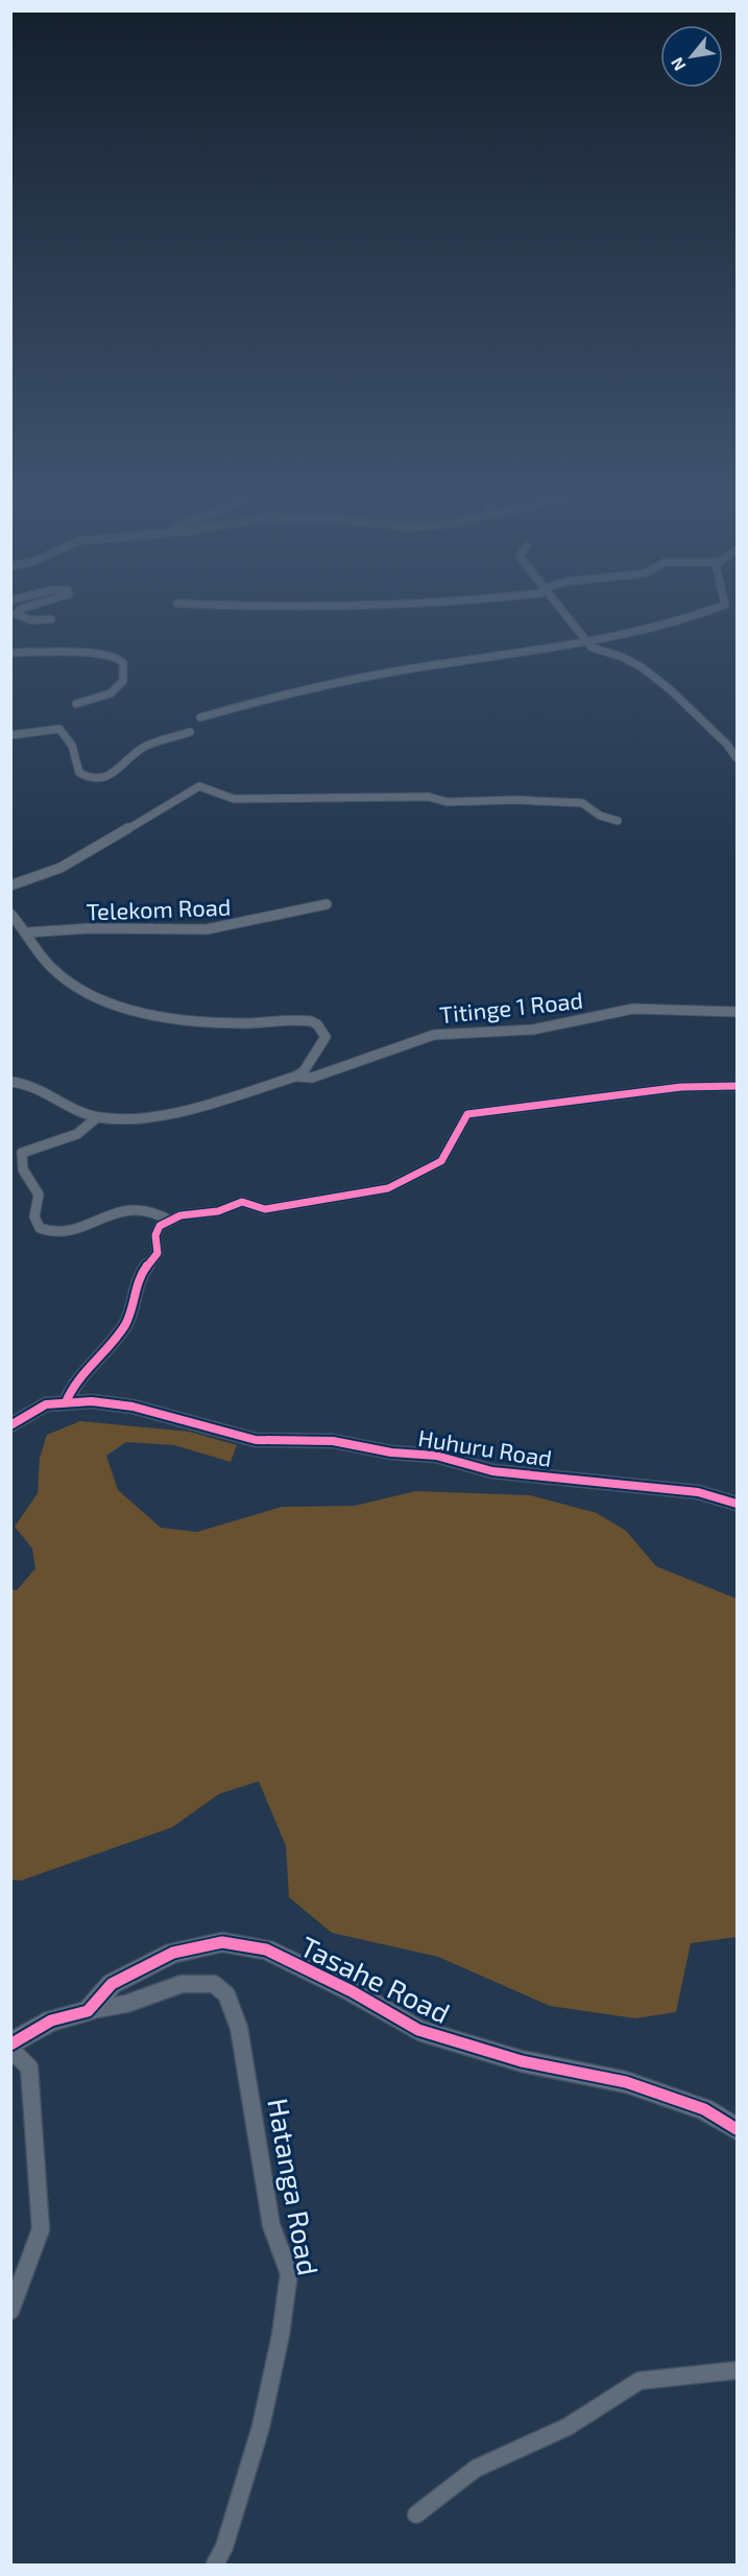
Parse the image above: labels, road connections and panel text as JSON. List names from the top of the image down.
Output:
{
  "streets": {
    "street": [
      "Telekom Road",
      "Titinge 1 Road",
      "Huhuru Road",
      "Tasahe Road",
      "Hatanga Road"
    ]
  },
  "crossings": [
    ["Tasahe Road", "Hatanga Road"]
  ],
  "north": "bottom left"
}
